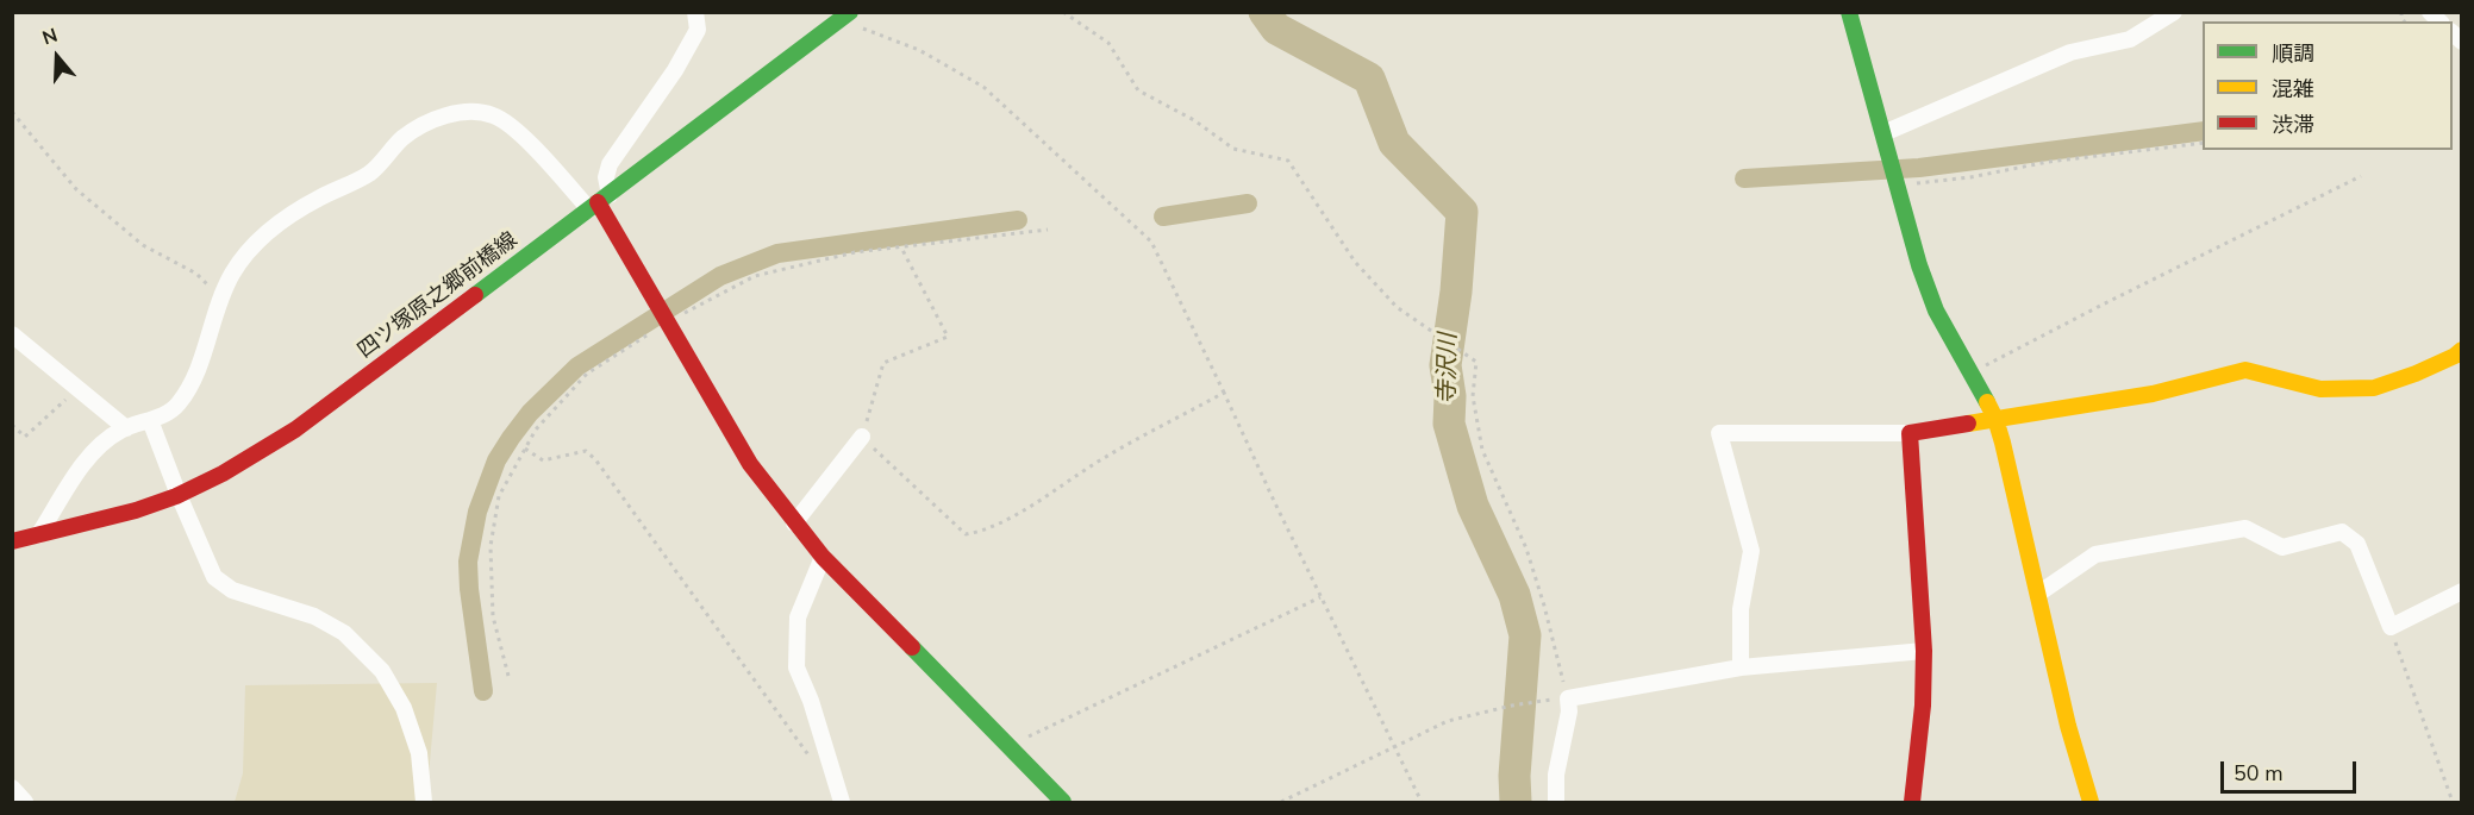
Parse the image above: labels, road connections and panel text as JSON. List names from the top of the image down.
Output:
{
  "streets": {
    "street": ["四ツ塚原之郷前橋線"]
  },
  "water": ["寺沢川"],
  "legend": ["順調", "混雑", "渋滞"],
  "scale_bar": "50 m",
  "north": "top"
}
